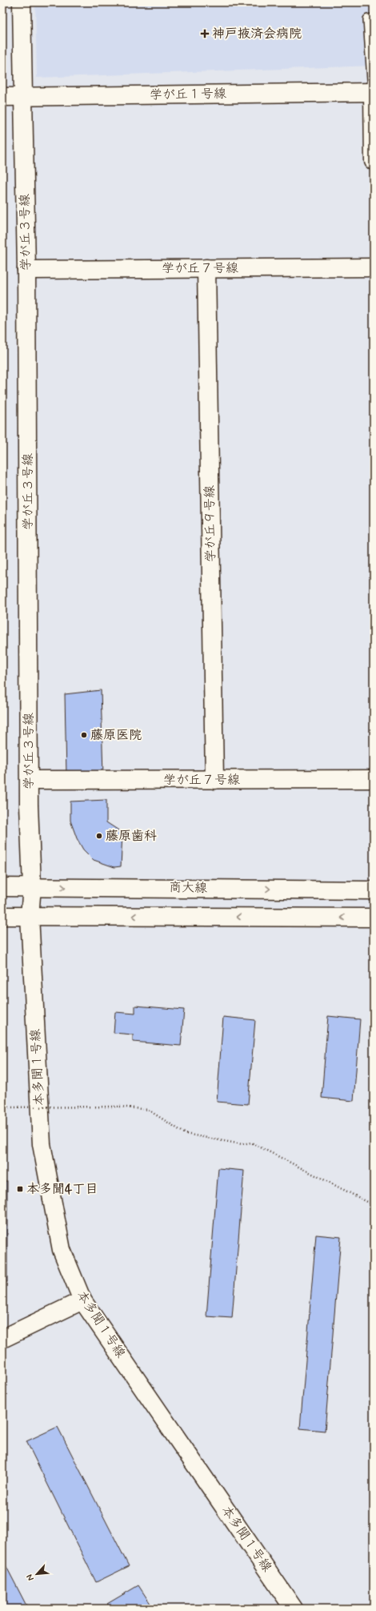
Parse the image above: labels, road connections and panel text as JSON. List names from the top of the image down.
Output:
{
  "streets": {
    "street": [
      "学が丘１号線",
      "学が丘３号線",
      "学が丘７号線",
      "学が丘９号線",
      "商大線",
      "本多聞１号線"
    ]
  },
  "crossings": [
    ["学が丘１号線", "学が丘３号線"],
    ["学が丘３号線", "学が丘７号線"],
    ["学が丘３号線", "商大線"],
    ["学が丘３号線", "本多聞１号線"],
    ["学が丘７号線", "学が丘９号線"]
  ],
  "places": {
    "health": ["神戸掖済会病院"],
    "other": ["藤原医院", "藤原歯科"],
    "transit": ["本多聞4丁目"]
  },
  "north": "bottom left"
}
